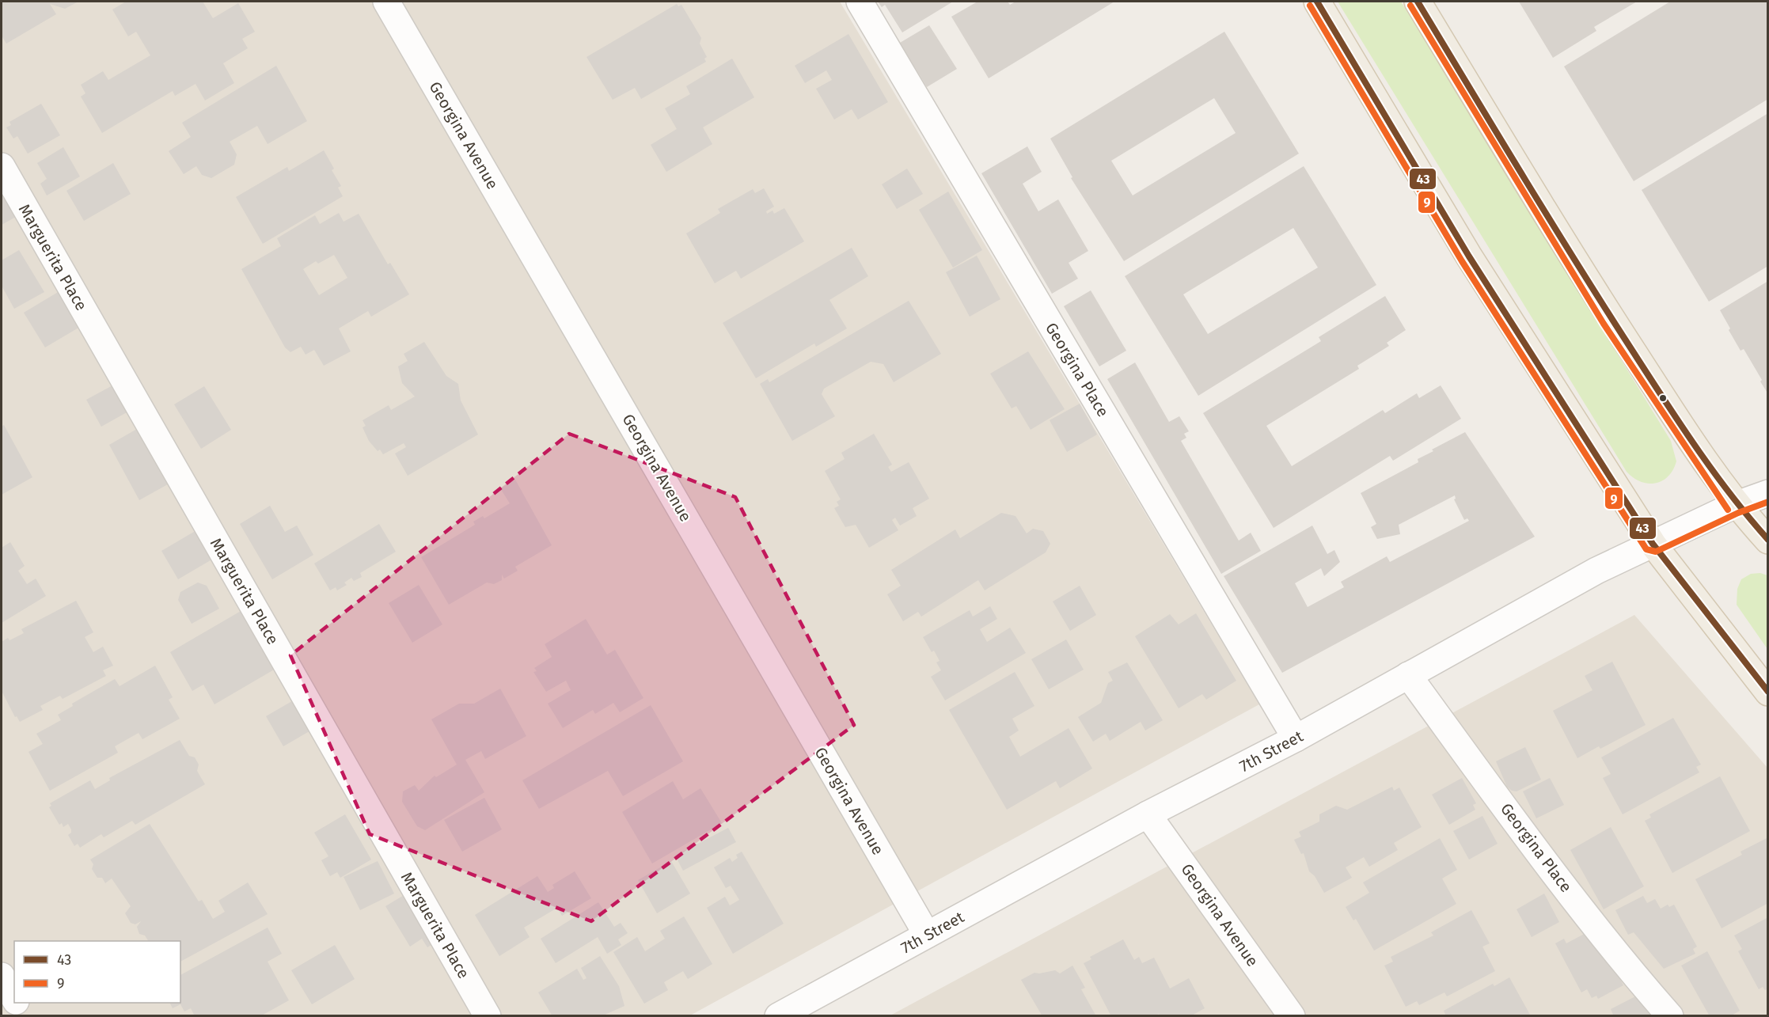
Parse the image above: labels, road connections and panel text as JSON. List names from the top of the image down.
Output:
{
  "streets": {
    "street": [
      "Georgina Avenue",
      "Marguerita Place",
      "Georgina Place",
      "7th Street"
    ]
  },
  "crossings": [
    ["Georgina Avenue", "7th Street"],
    ["Georgina Place", "7th Street"]
  ],
  "lines": ["transit line 43", "transit line 9"],
  "legend": ["43", "9"]
}
